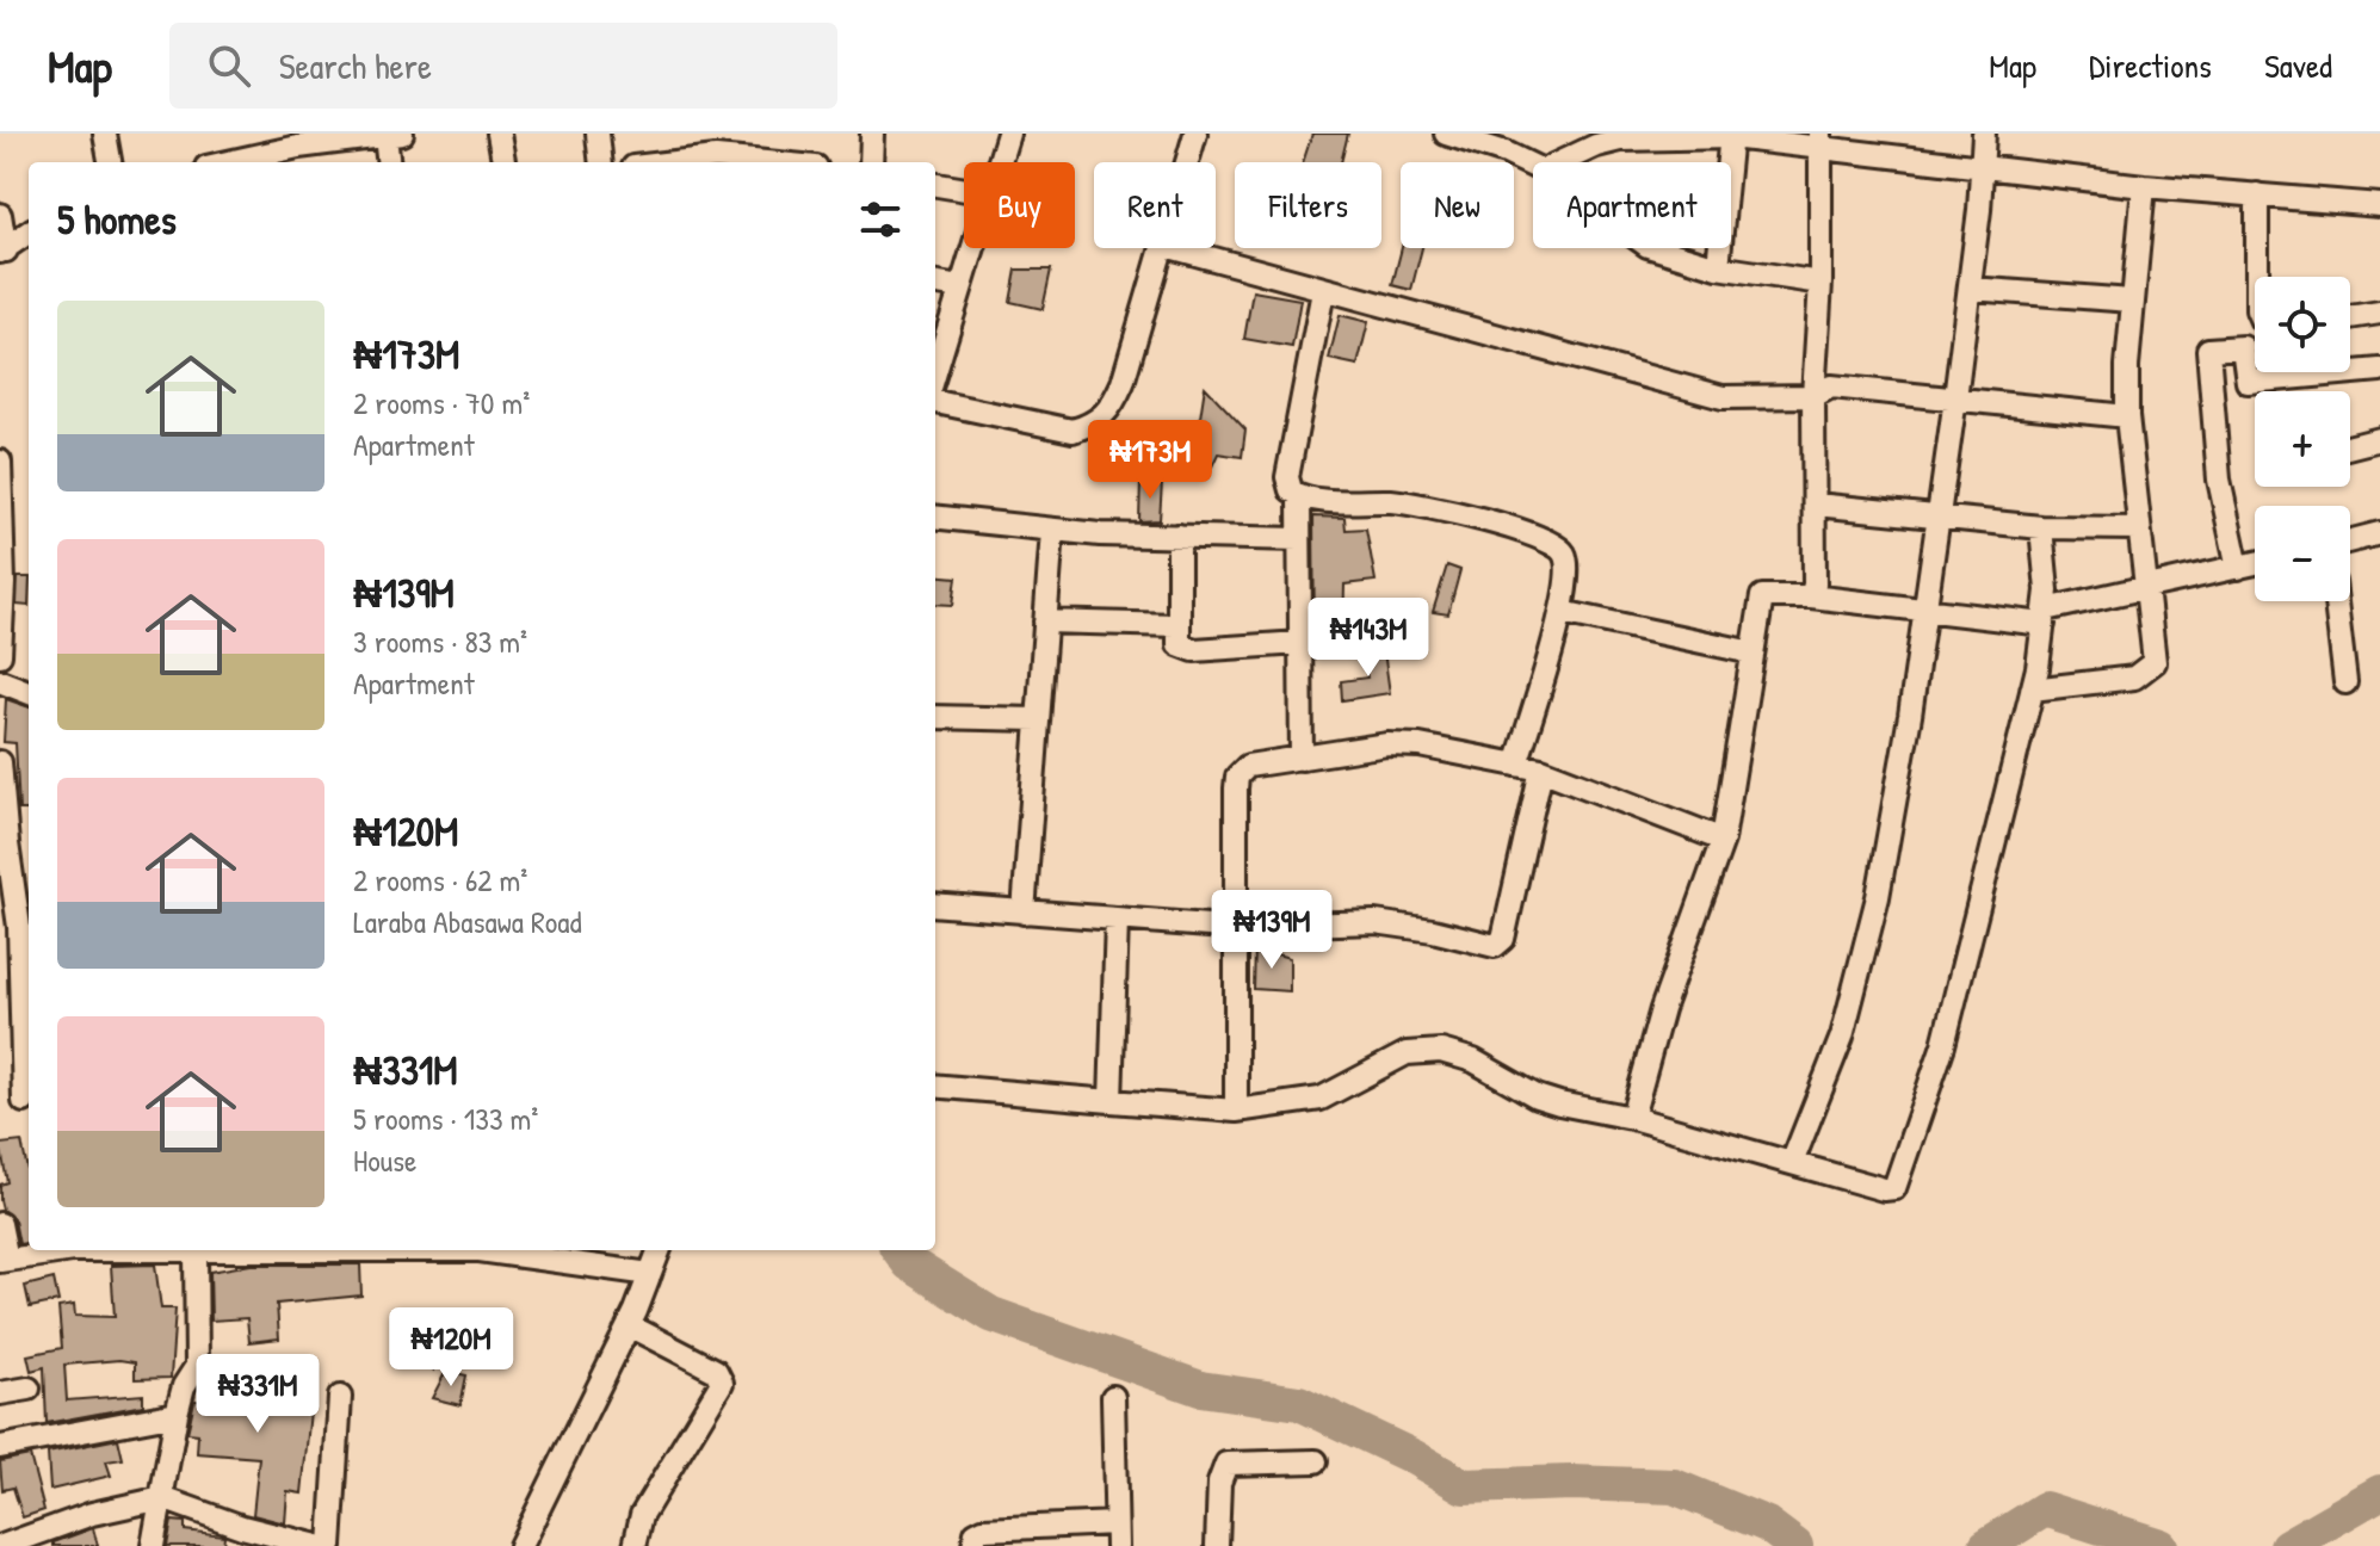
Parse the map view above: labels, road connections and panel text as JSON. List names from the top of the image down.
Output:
{
  "page": {
    "header": "Map",
    "search": "Search here",
    "nav": ["Map", "Directions", "Saved"],
    "chip": [
      "Buy",
      "Rent",
      "Filters",
      "New",
      "Apartment"
    ],
    "heading": "5 homes",
    "map_buttons": ["+", "−"],
    "list": [
      {
        "name": "₦173M",
        "note": "2 rooms · 70 m² · Apartment"
      },
      {
        "name": "₦139M",
        "note": "3 rooms · 83 m² · Apartment"
      },
      {
        "name": "₦120M",
        "note": "2 rooms · 62 m² · Laraba Abasawa Road"
      },
      {
        "name": "₦331M",
        "note": "5 rooms · 133 m² · House"
      }
    ],
    "price": [
      "₦173M",
      "₦143M",
      "₦139M",
      "₦120M",
      "₦331M"
    ]
  }
}
